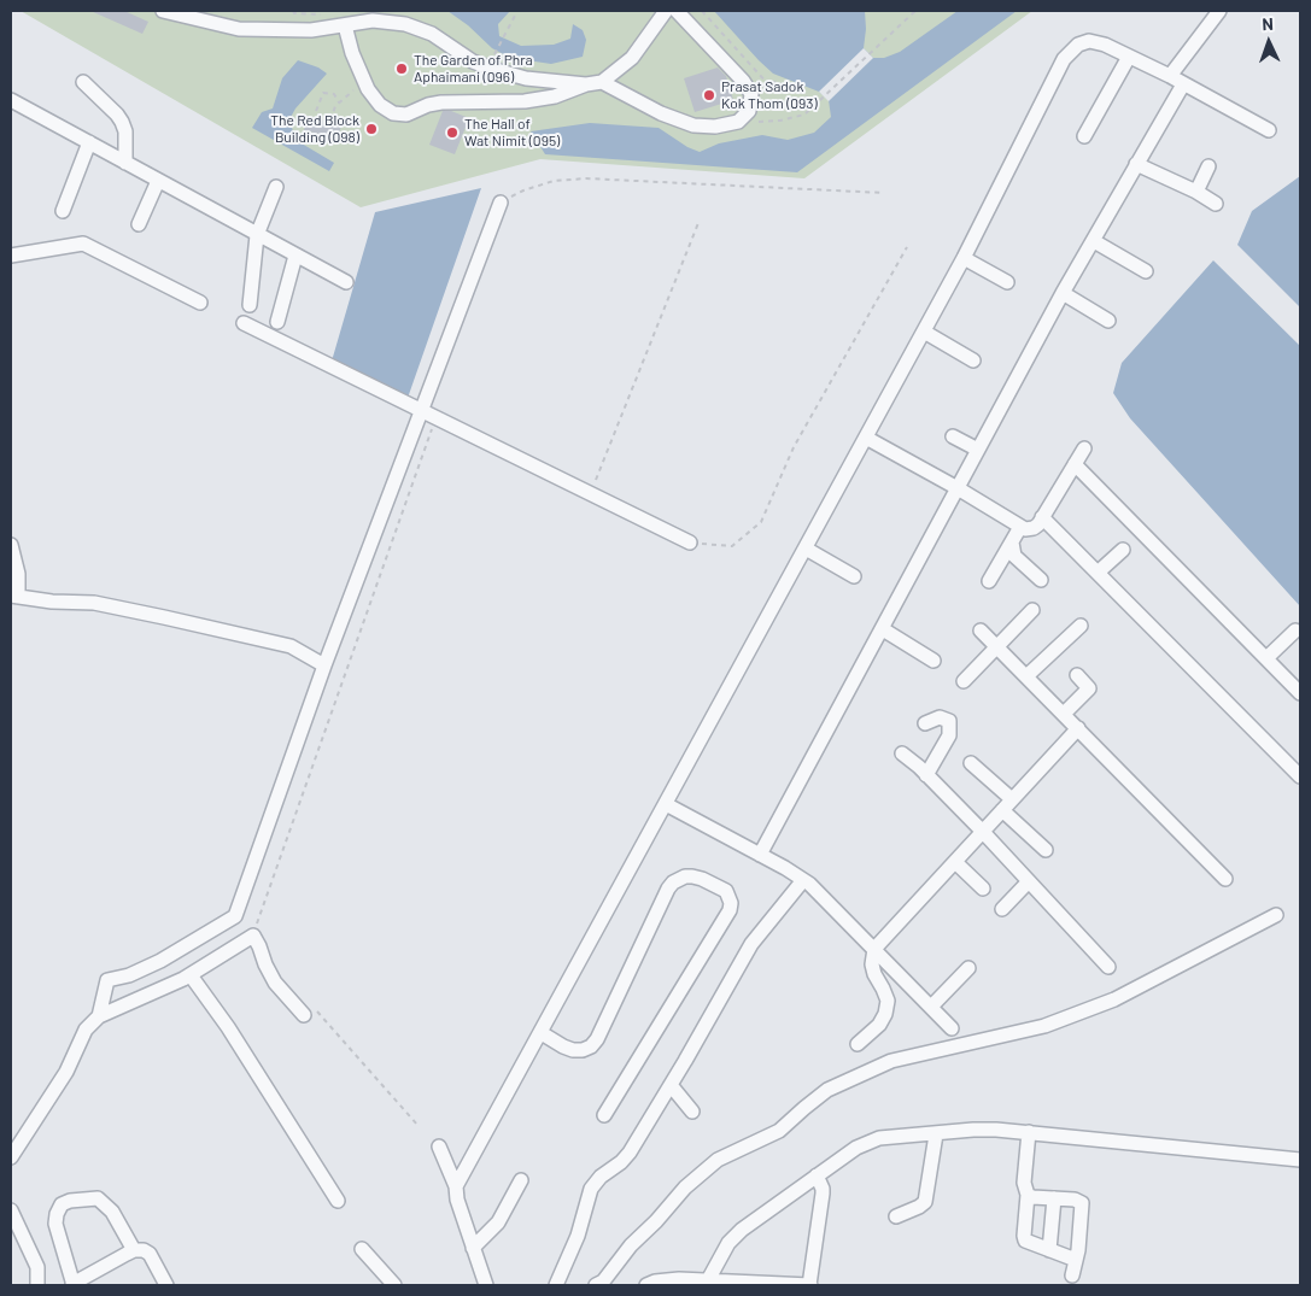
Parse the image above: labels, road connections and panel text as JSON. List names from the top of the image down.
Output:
{
  "places": [
    "The Garden of Phra Aphaimani (096)",
    "Prasat Sadok Kok Thom (093)",
    "The Red Block Building (098)",
    "The Hall of Wat Nimit (095)"
  ],
  "north": "top"
}
